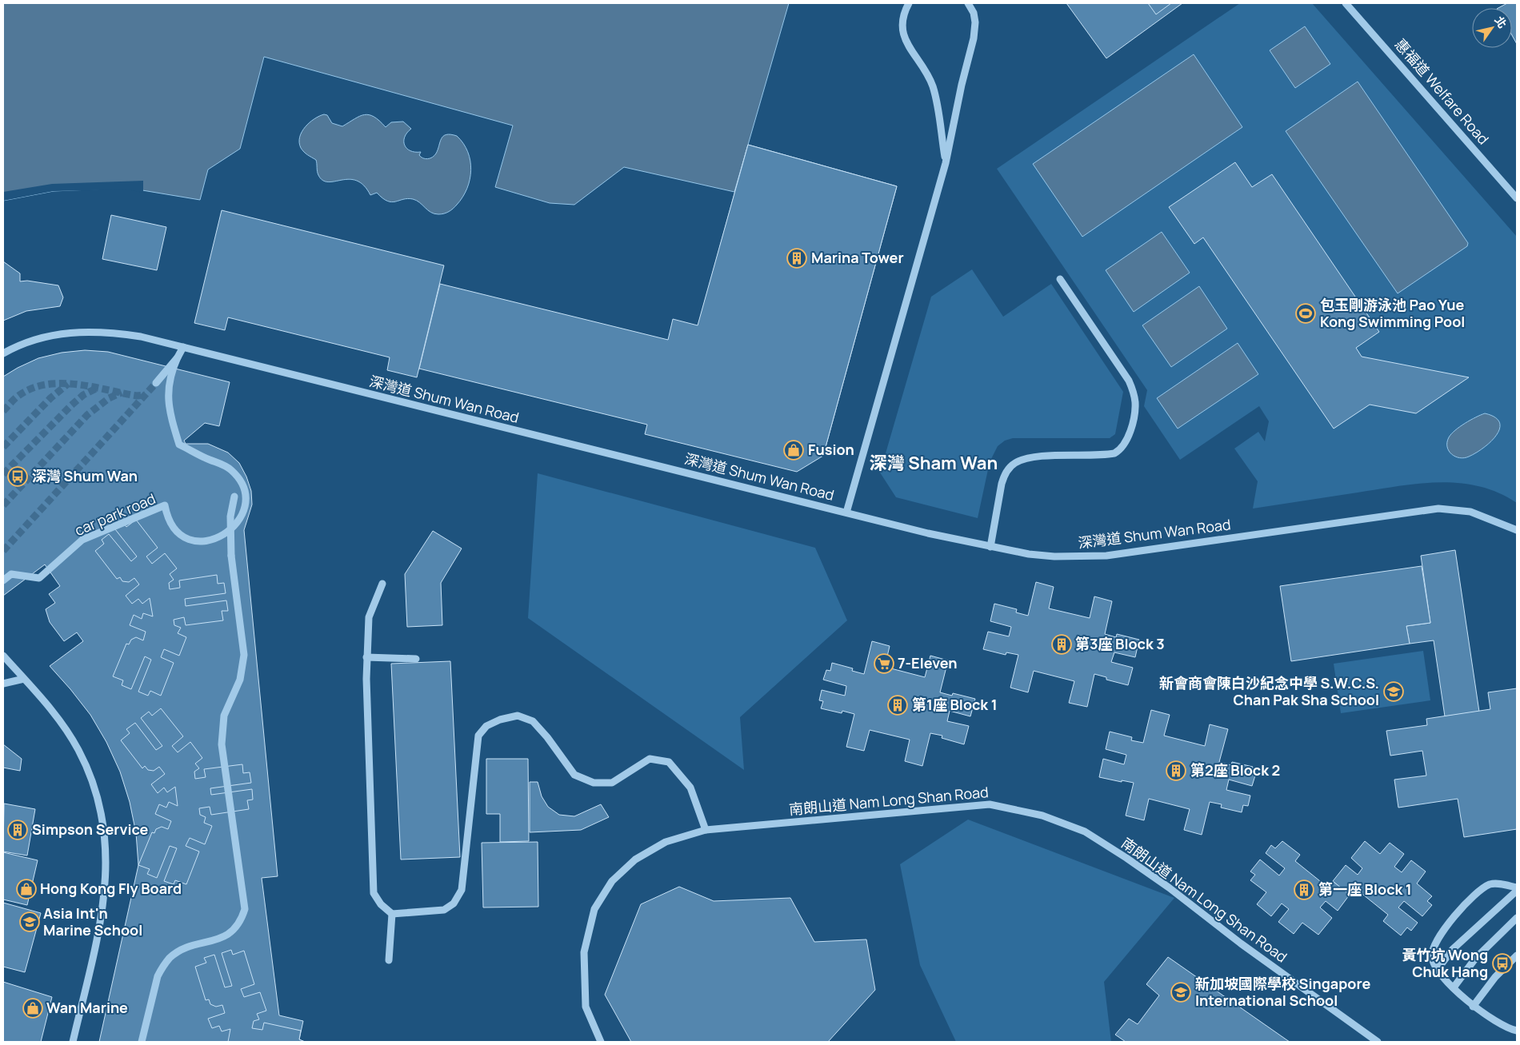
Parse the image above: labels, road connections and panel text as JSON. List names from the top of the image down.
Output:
{
  "streets": {
    "street": [
      "惠福道 Welfare Road",
      "深灣道 Shum Wan Road",
      "car park road",
      "南朗山道 Nam Long Shan Road"
    ]
  },
  "districts": ["深灣 Sham Wan"],
  "places": {
    "building": [
      "Marina Tower",
      "第3座 Block 3",
      "第1座 Block 1",
      "第2座 Block 2",
      "Simpson Service",
      "第一座 Block 1"
    ],
    "sports": ["包玉剛游泳池 Pao Yue Kong Swimming Pool"],
    "shop": ["Fusion", "Hong Kong Fly Board", "Wan Marine"],
    "bus stop": ["深灣 Shum Wan", "黃竹坑 Wong Chuk Hang"],
    "supermarket": ["7-Eleven"],
    "school or university": ["新會商會陳白沙紀念中學 S.W.C.S. Chan Pak Sha School", "Asia Int'n Marine School", "新加坡國際學校 Singapore International School"]
  },
  "north": "top right"
}
